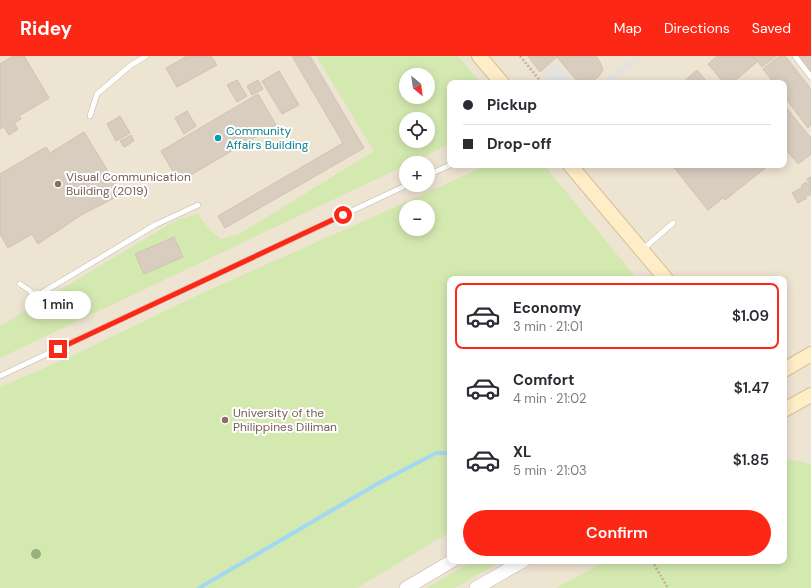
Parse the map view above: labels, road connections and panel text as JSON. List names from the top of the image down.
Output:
{
  "places": ["Community Affairs Building", "Visual Communication Building (2019)", "University of the Philippines Diliman"],
  "north": "bottom right",
  "page": {
    "header": "Ridey",
    "nav": ["Map", "Directions", "Saved"],
    "map_buttons": ["+", "−"],
    "banner": ["Pickup", "Drop-off"],
    "list": [
      {
        "name": "Economy",
        "note": "3 min · 21:01",
        "value": "$1.09"
      },
      {
        "name": "Comfort",
        "note": "4 min · 21:02",
        "value": "$1.47"
      },
      {
        "name": "XL",
        "note": "5 min · 21:03",
        "value": "$1.85"
      }
    ],
    "bubble": "1 min",
    "buttons": "Confirm"
  }
}
